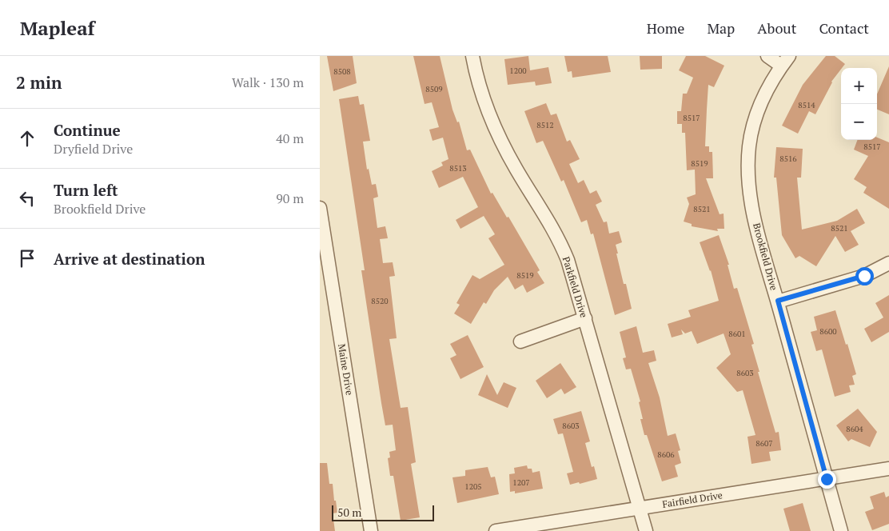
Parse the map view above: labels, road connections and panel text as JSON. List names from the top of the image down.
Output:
{
  "streets": {
    "street": [
      "Brookfield Drive",
      "Parkfield Drive",
      "Maine Drive",
      "Fairfield Drive"
    ]
  },
  "crossings": [
    ["Brookfield Drive", "Fairfield Drive"],
    ["Parkfield Drive", "Fairfield Drive"]
  ],
  "house_numbers": [
    "1200",
    "8508",
    "8509",
    "8514",
    "8517",
    "8512",
    "8517",
    "8516",
    "8519",
    "8513",
    "8521",
    "8521",
    "8519",
    "8520",
    "8600",
    "8601",
    "8603",
    "8603",
    "8604",
    "8607",
    "8606",
    "1207",
    "1205"
  ],
  "scale_bar": "50 m",
  "page": {
    "header": "Mapleaf",
    "nav": [
      "Home",
      "Map",
      "About",
      "Contact"
    ],
    "heading": ["2 min", "Walk · 130 m"],
    "map_buttons": ["+", "−"],
    "list": [
      ["Continue", "Dryfield Drive", "40 m"],
      ["Turn left", "Brookfield Drive", "90 m"],
      "Arrive at destination"
    ],
    "scale": "50 m"
  }
}
